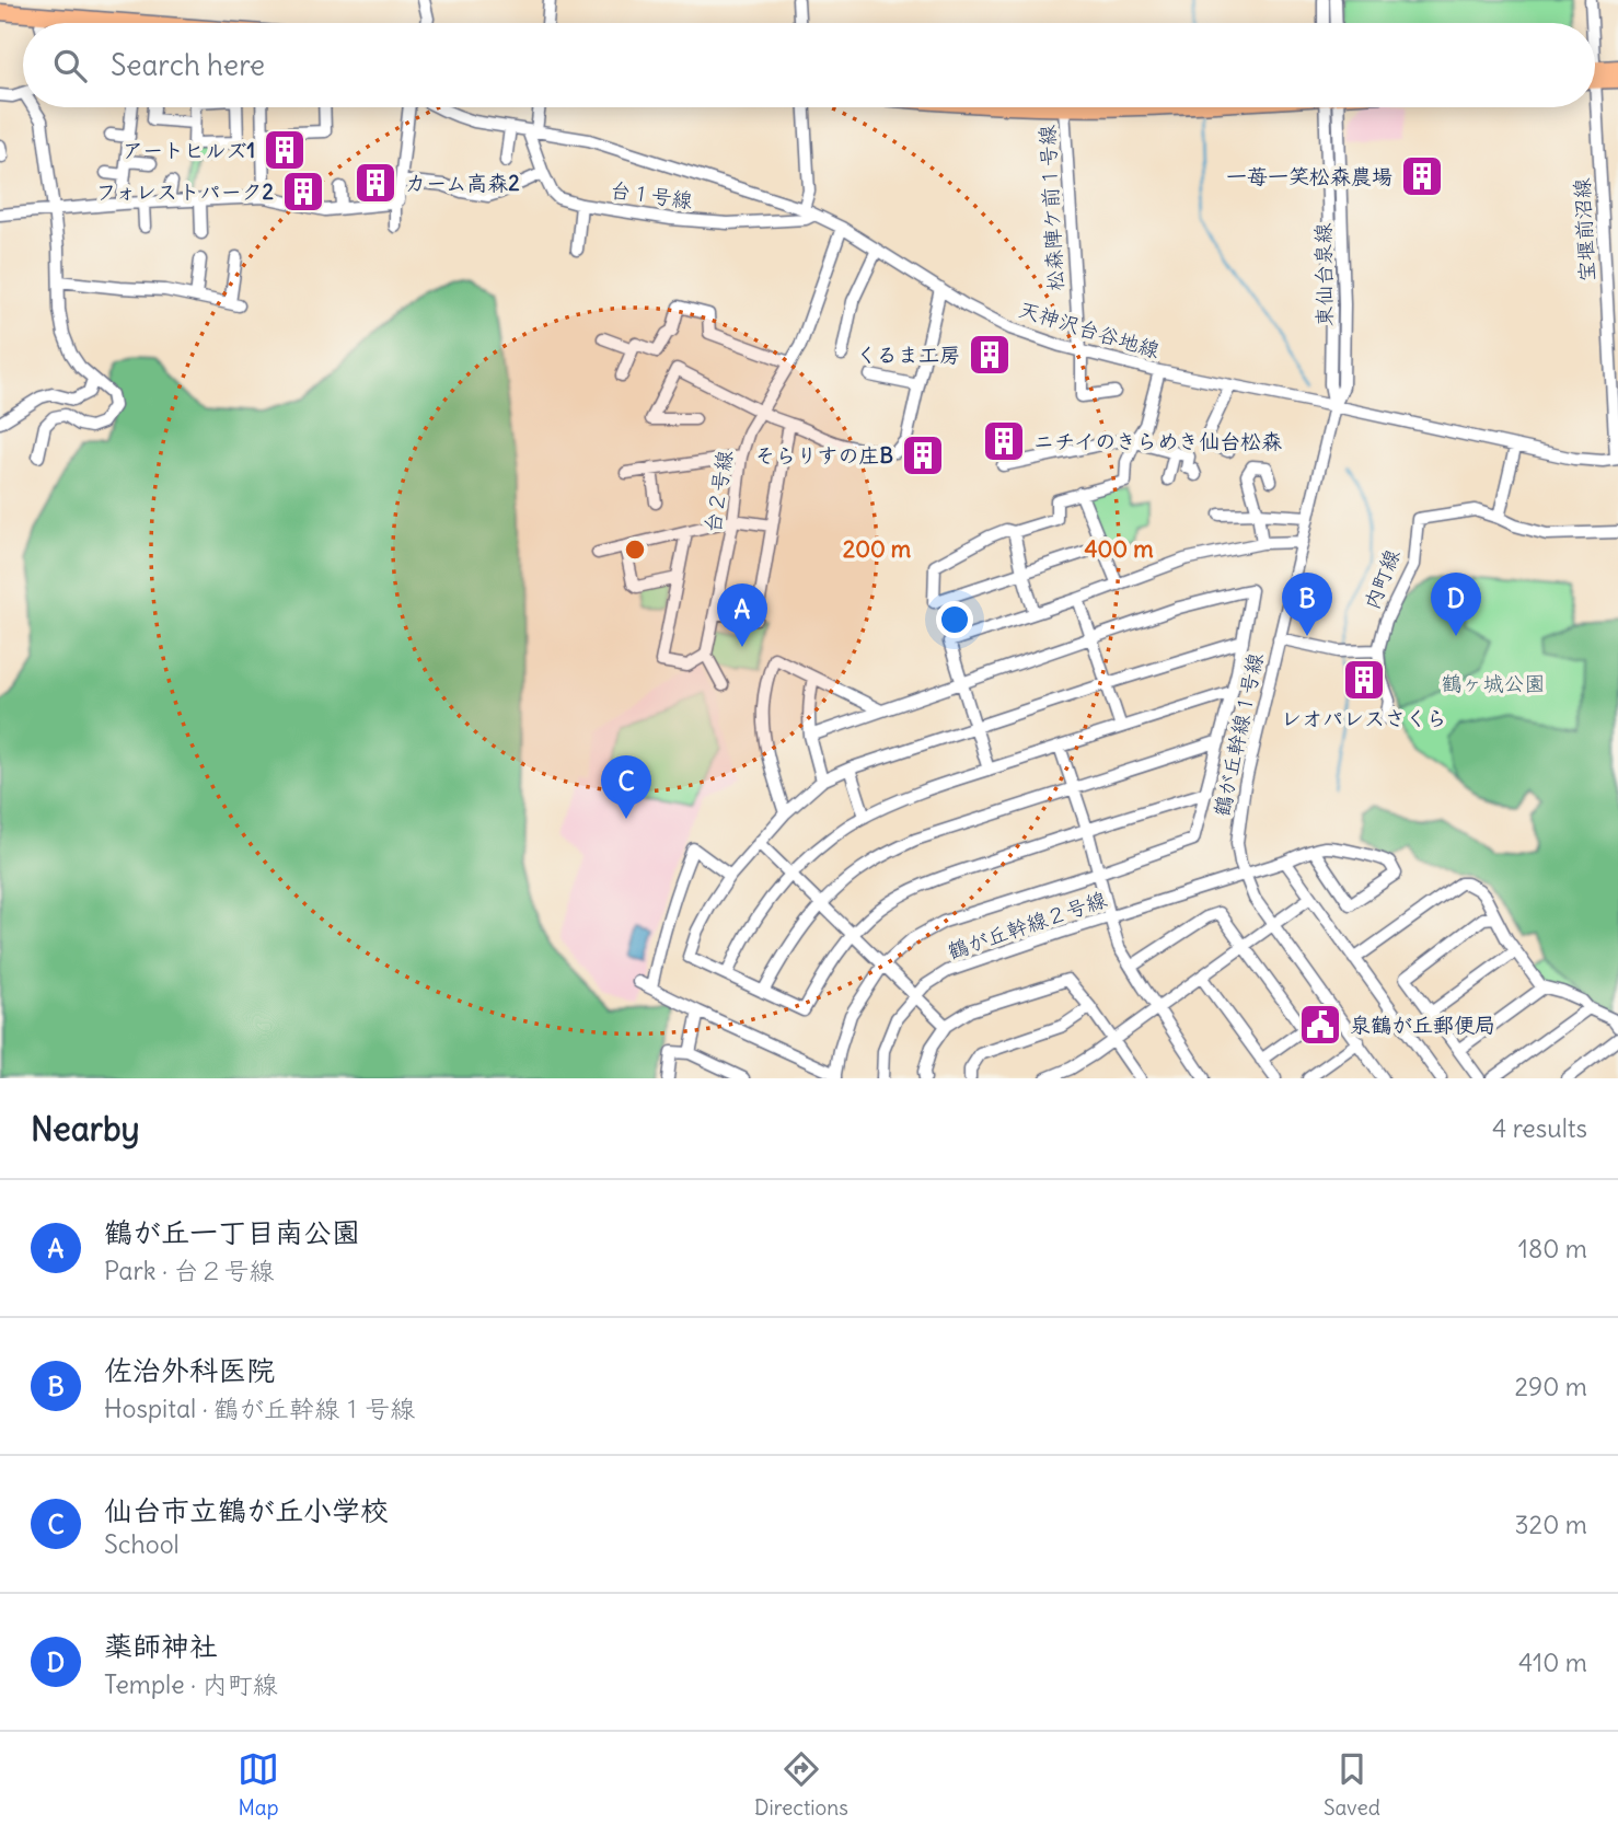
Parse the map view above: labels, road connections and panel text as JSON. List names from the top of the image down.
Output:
{
  "streets": {
    "street": [
      "台１号線",
      "松森陣ケ前１号線",
      "宝堰前沼線",
      "東仙台泉線",
      "天神沢台谷地線",
      "台２号線",
      "内町線",
      "鶴が丘幹線１号線",
      "鶴が丘幹線２号線"
    ]
  },
  "crossings": [
    ["台１号線", "天神沢台谷地線"],
    ["松森陣ケ前１号線", "天神沢台谷地線"],
    ["宝堰前沼線", "天神沢台谷地線"],
    ["東仙台泉線", "天神沢台谷地線"],
    ["東仙台泉線", "鶴が丘幹線１号線"],
    ["天神沢台谷地線", "台２号線"],
    ["天神沢台谷地線", "鶴が丘幹線１号線"],
    ["鶴が丘幹線１号線", "鶴が丘幹線２号線"]
  ],
  "parks": ["鶴ヶ城公園"],
  "places": {
    "building": [
      "アートヒルズ1",
      "一苺一笑松森農場",
      "カーム高森2",
      "フォレストパーク2",
      "くるま工房",
      "ニチイのきらめき仙台松森",
      "そらりすの庄B",
      "レオパレスさくら"
    ],
    "public building": ["泉鶴が丘郵便局"]
  },
  "page": {
    "search": "Search here",
    "pins": [
      "B",
      "D",
      "A",
      "C"
    ],
    "heading": ["Nearby", "4 results"],
    "list": [
      {
        "mark": "A",
        "name": "鶴が丘一丁目南公園",
        "note": "Park · 台２号線",
        "value": "180 m"
      },
      {
        "mark": "B",
        "name": "佐治外科医院",
        "note": "Hospital · 鶴が丘幹線１号線",
        "value": "290 m"
      },
      {
        "mark": "C",
        "name": "仙台市立鶴が丘小学校",
        "note": "School",
        "value": "320 m"
      },
      {
        "mark": "D",
        "name": "薬師神社",
        "note": "Temple · 内町線",
        "value": "410 m"
      }
    ],
    "nav": ["Map", "Directions", "Saved"]
  },
  "rings": ["200 m", "400 m"]
}
